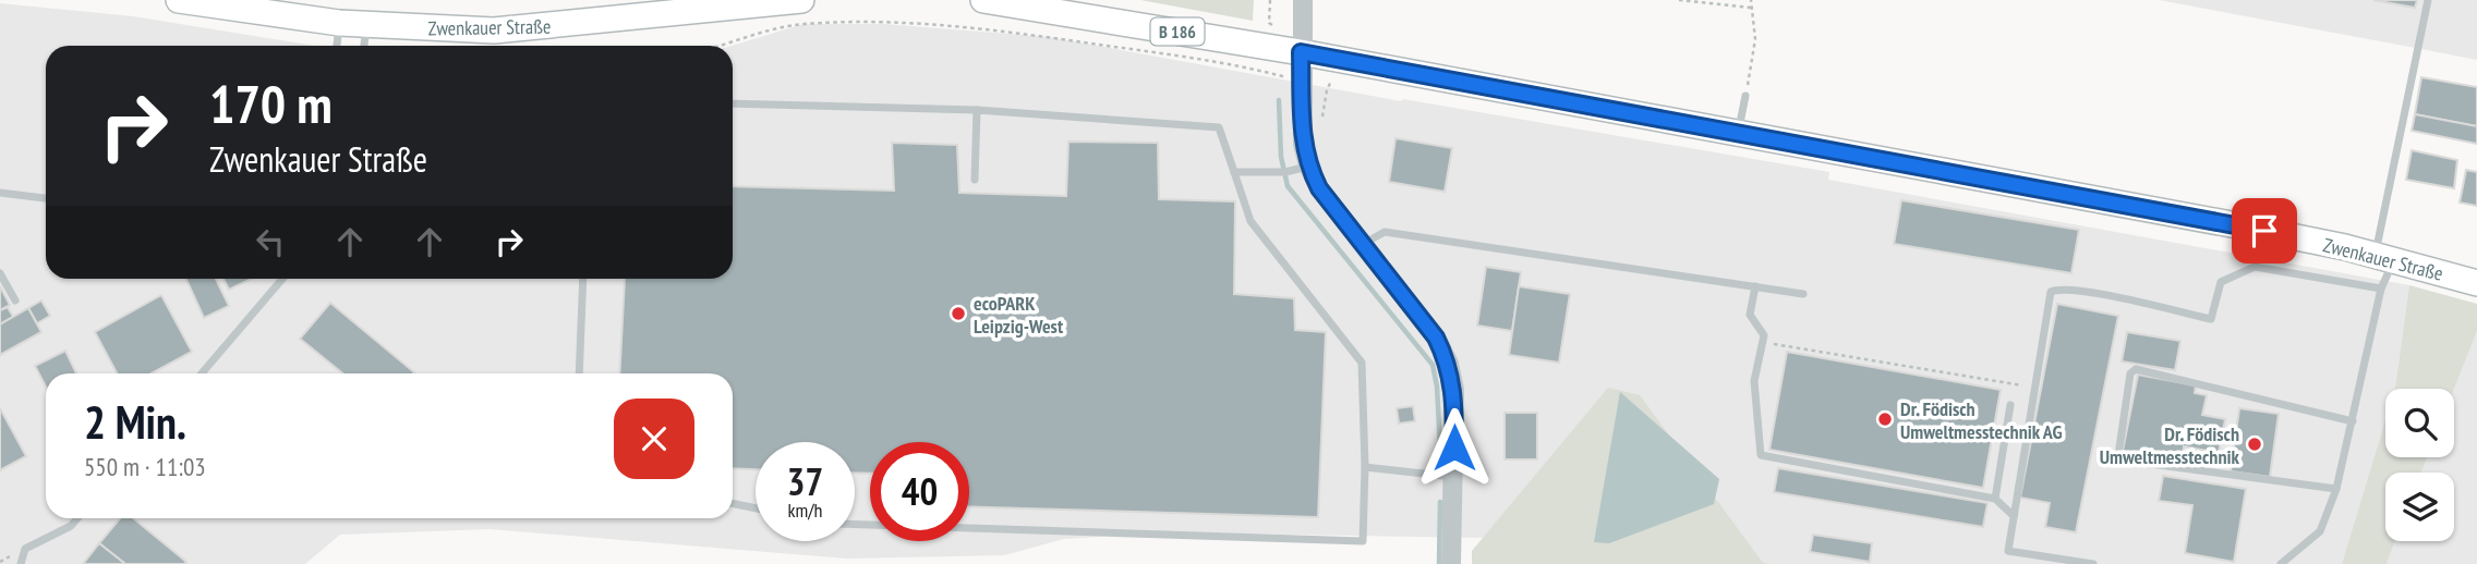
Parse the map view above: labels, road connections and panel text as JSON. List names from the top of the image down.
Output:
{
  "streets": {
    "main road": ["Zwenkauer Straße", "B 186"]
  },
  "places": ["ecoPARK Leipzig-West", "Dr. Födisch Umweltmesstechnik AG", "Dr. Födisch Umweltmesstechnik"],
  "page": {
    "turn": ["170 m", "Zwenkauer Straße"],
    "heading": ["2 Min.", "550 m · 11:03"],
    "speed": "37 km/h",
    "limit": "40"
  }
}
